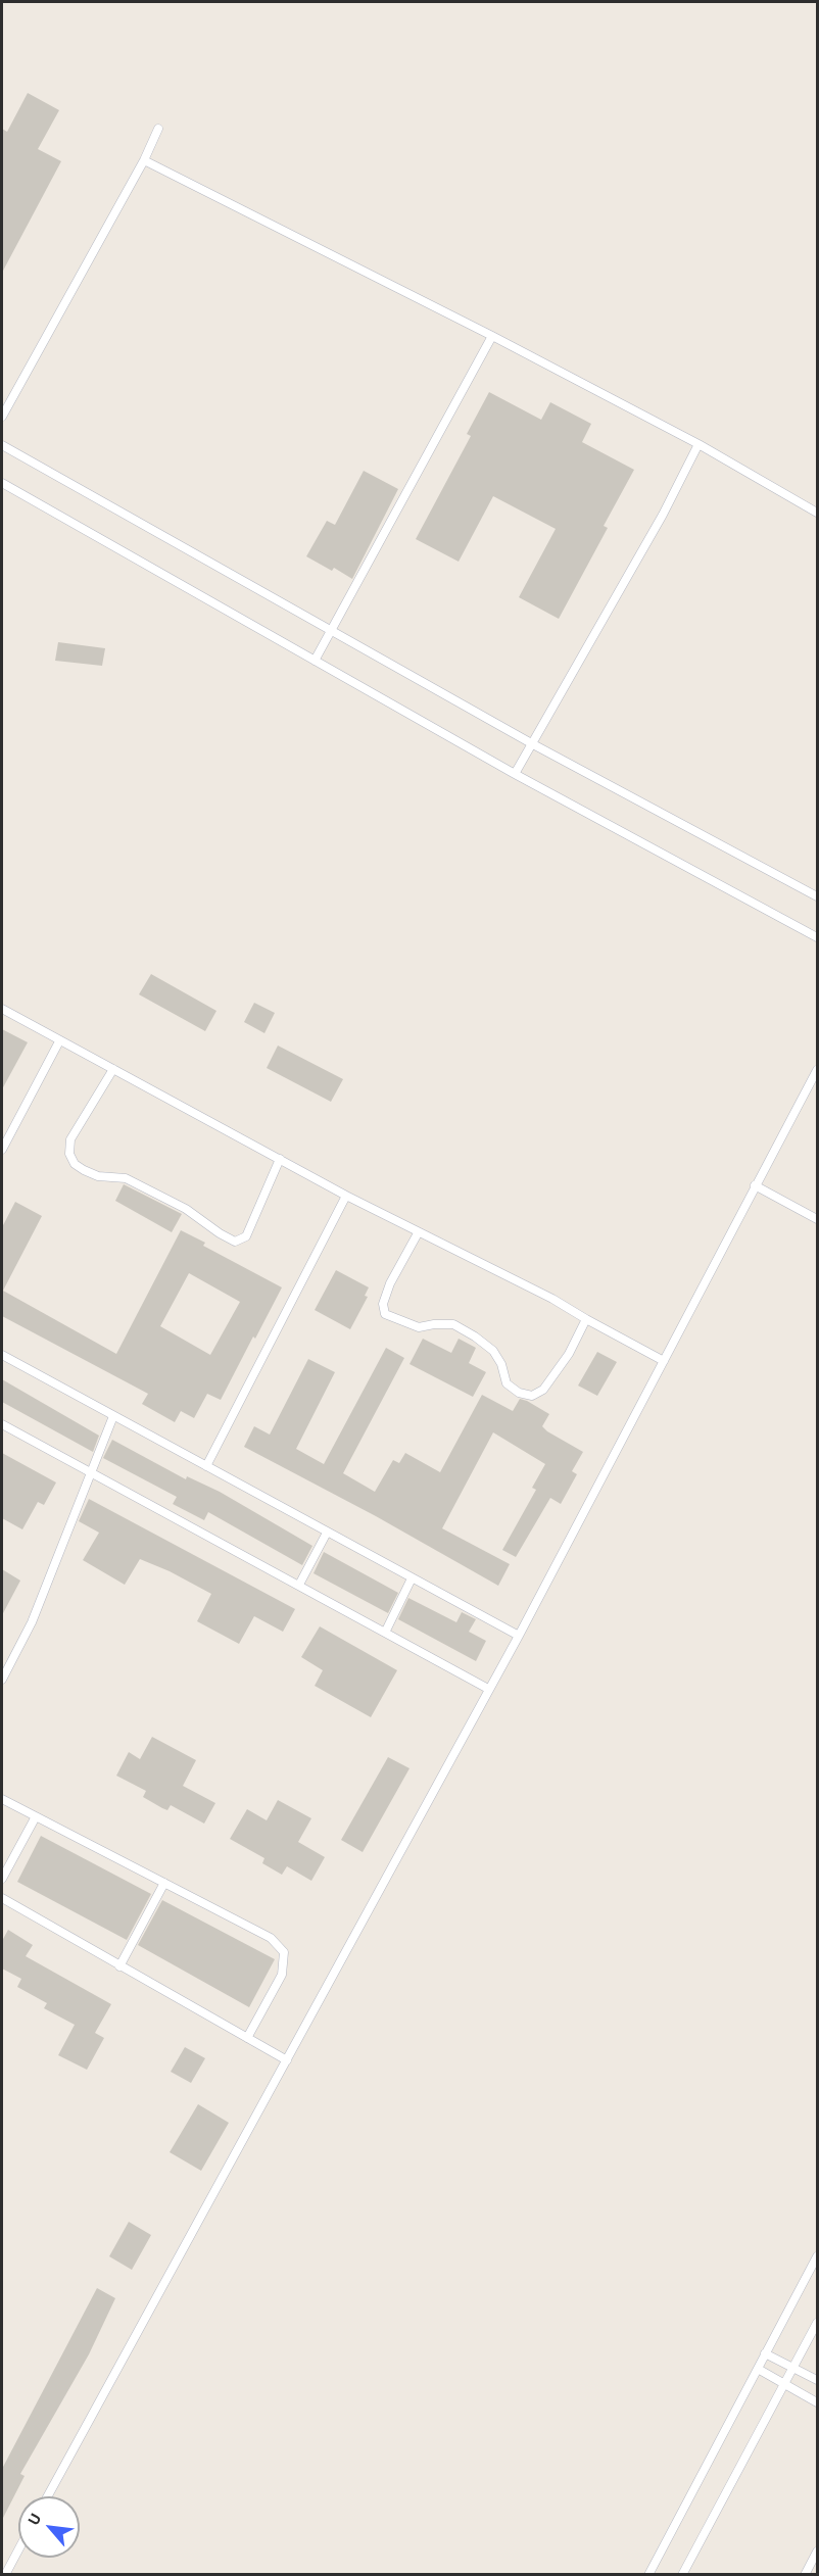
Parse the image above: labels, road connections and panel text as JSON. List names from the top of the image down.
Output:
{
  "north": "top left"
}
